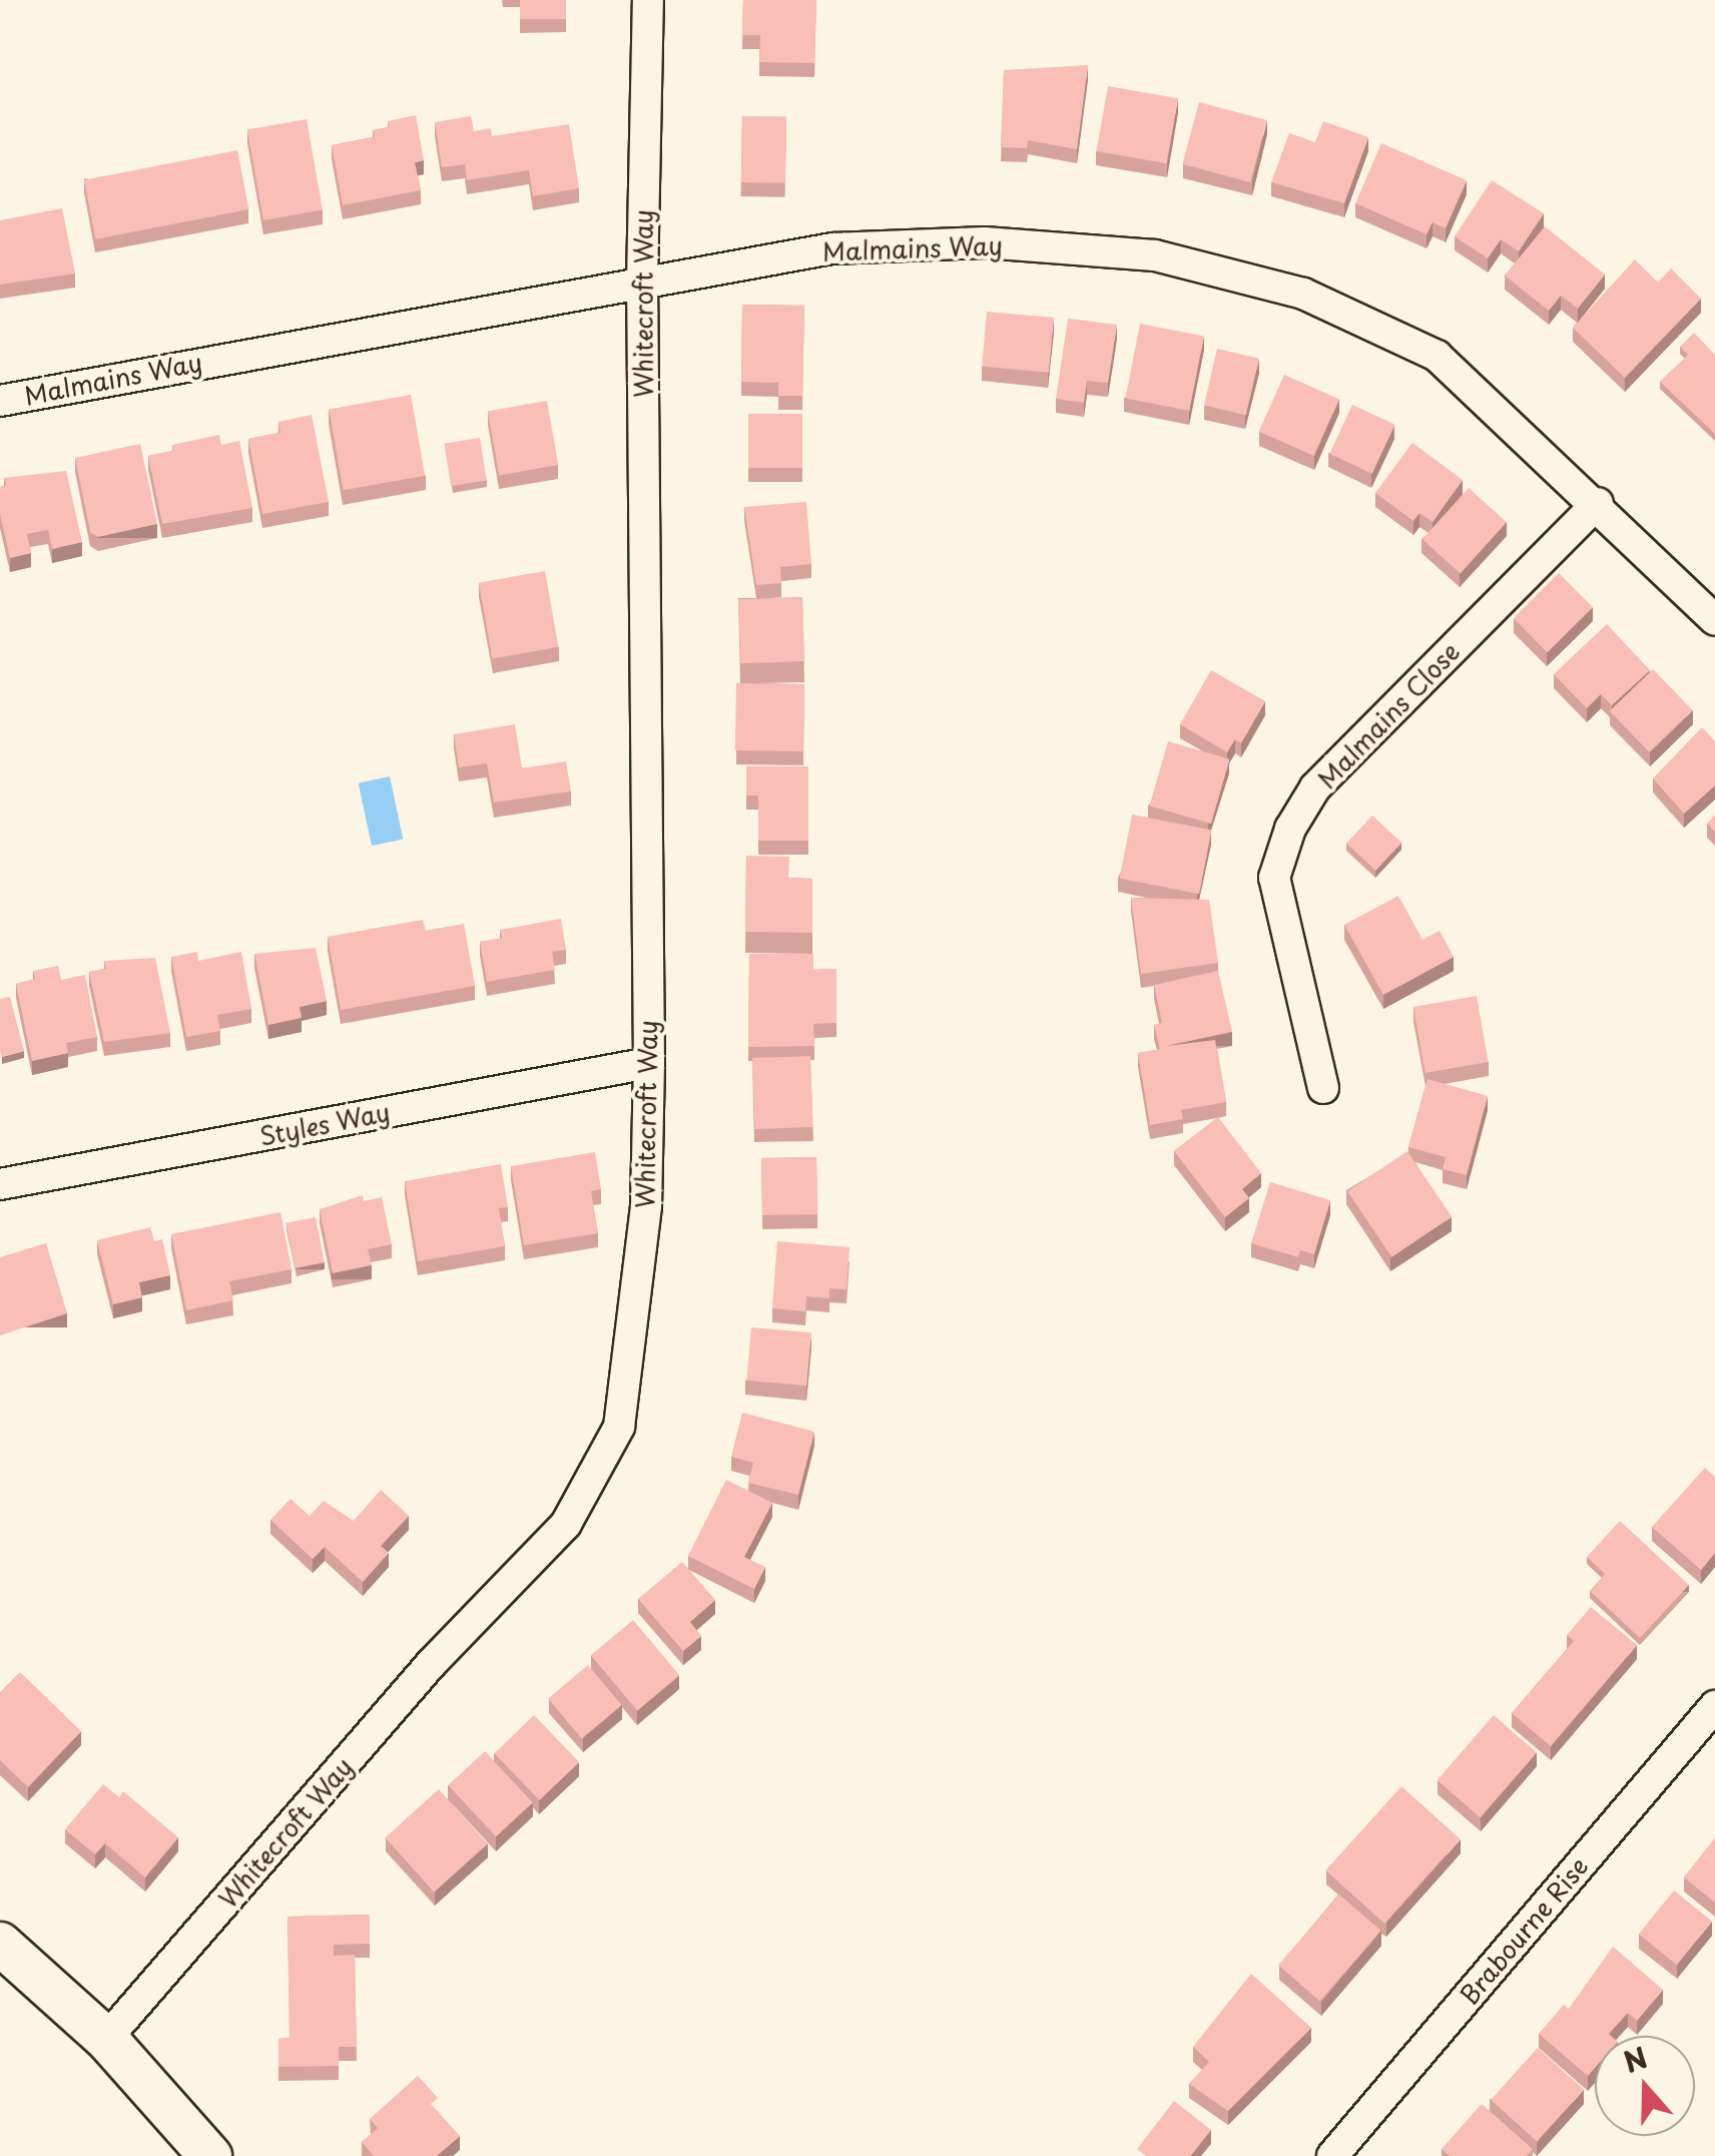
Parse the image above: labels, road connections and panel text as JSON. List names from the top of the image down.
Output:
{
  "streets": {
    "street": [
      "Malmains Way",
      "Whitecroft Way",
      "Malmains Close",
      "Styles Way",
      "Brabourne Rise"
    ]
  },
  "crossings": [
    ["Malmains Way", "Whitecroft Way"],
    ["Malmains Way", "Malmains Close"],
    ["Whitecroft Way", "Styles Way"]
  ],
  "north": "top"
}
